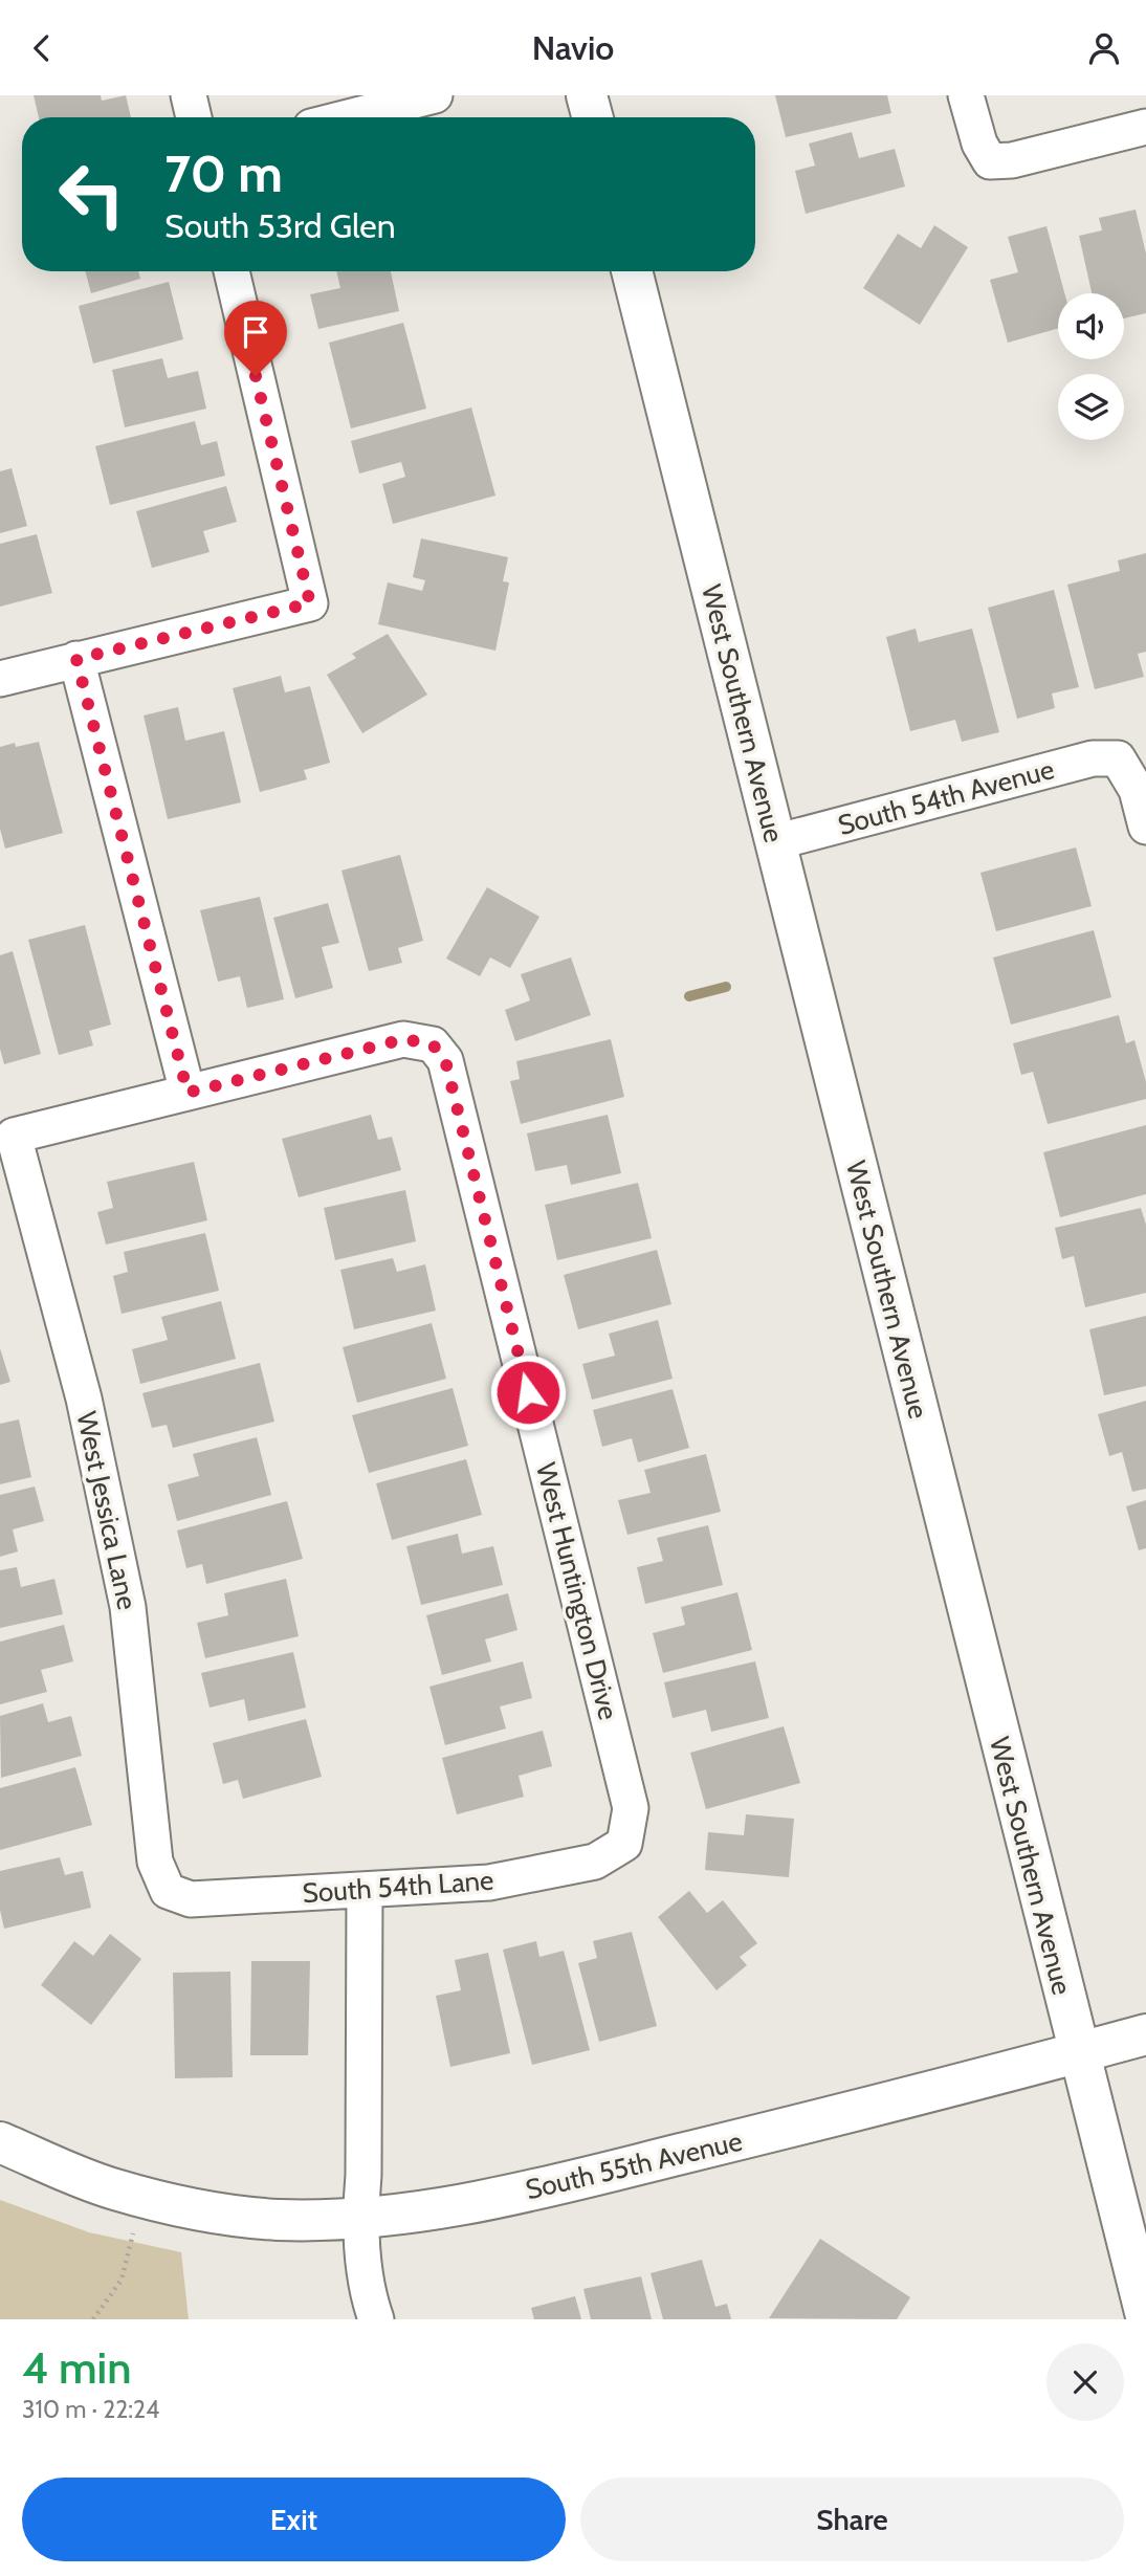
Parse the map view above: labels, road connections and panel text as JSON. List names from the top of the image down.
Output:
{
  "streets": {
    "main road": ["West Southern Avenue", "South 55th Avenue"],
    "street": [
      "South 54th Avenue",
      "West Jessica Lane",
      "West Huntington Drive",
      "South 54th Lane"
    ]
  },
  "crossings": [
    ["West Southern Avenue", "South 54th Avenue"],
    ["West Southern Avenue", "South 55th Avenue"],
    ["West Jessica Lane", "West Huntington Drive"],
    ["West Jessica Lane", "South 54th Lane"],
    ["West Huntington Drive", "South 54th Lane"]
  ],
  "page": {
    "header": "Navio",
    "turn": ["70 m", "South 53rd Glen"],
    "heading": ["4 min", "310 m · 22:24"],
    "buttons": ["Exit", "Share"]
  }
}
